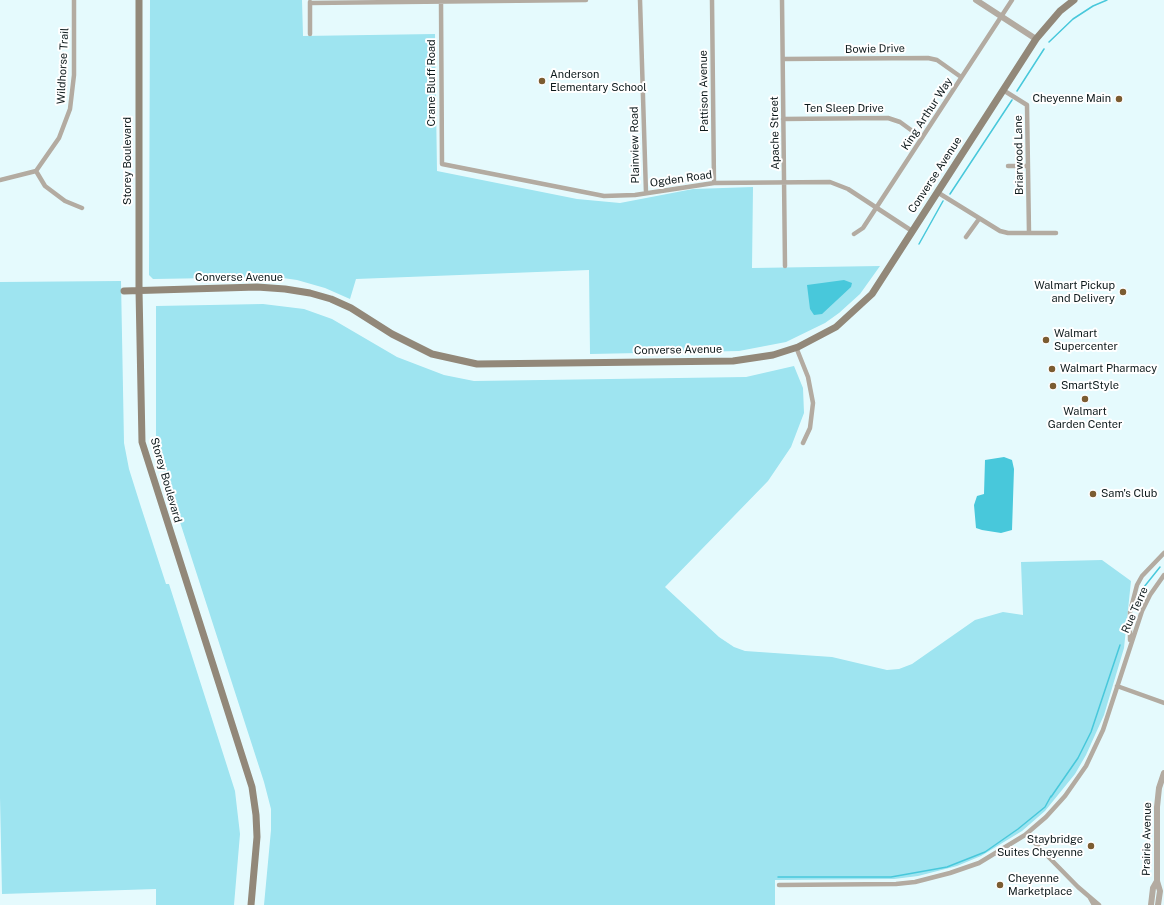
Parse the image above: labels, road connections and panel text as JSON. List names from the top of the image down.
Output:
{
  "streets": {
    "main road": ["Storey Boulevard", "Converse Avenue"],
    "street": [
      "Bowie Drive",
      "Wildhorse Trail",
      "Crane Bluff Road",
      "Pattison Avenue",
      "Ten Sleep Drive",
      "King Arthur Way",
      "Apache Street",
      "Plainview Road",
      "Briarwood Lane",
      "Ogden Road",
      "Rue Terre",
      "Prairie Avenue"
    ]
  },
  "crossings": [
    ["Bowie Drive", "King Arthur Way"],
    ["Bowie Drive", "Apache Street"],
    ["Crane Bluff Road", "Ogden Road"],
    ["Pattison Avenue", "Ogden Road"],
    ["Ten Sleep Drive", "King Arthur Way"],
    ["Ten Sleep Drive", "Apache Street"],
    ["King Arthur Way", "Ogden Road"],
    ["Apache Street", "Ogden Road"],
    ["Plainview Road", "Ogden Road"],
    ["Briarwood Lane", "Converse Avenue"],
    ["Storey Boulevard", "Converse Avenue"],
    ["Converse Avenue", "Ogden Road"]
  ],
  "places": [
    "Anderson Elementary School",
    "Cheyenne Main",
    "Walmart Pickup and Delivery",
    "Walmart Supercenter",
    "Walmart Pharmacy",
    "SmartStyle",
    "Walmart Garden Center",
    "Sam's Club",
    "Staybridge Suites Cheyenne",
    "Cheyenne Marketplace"
  ]
}
